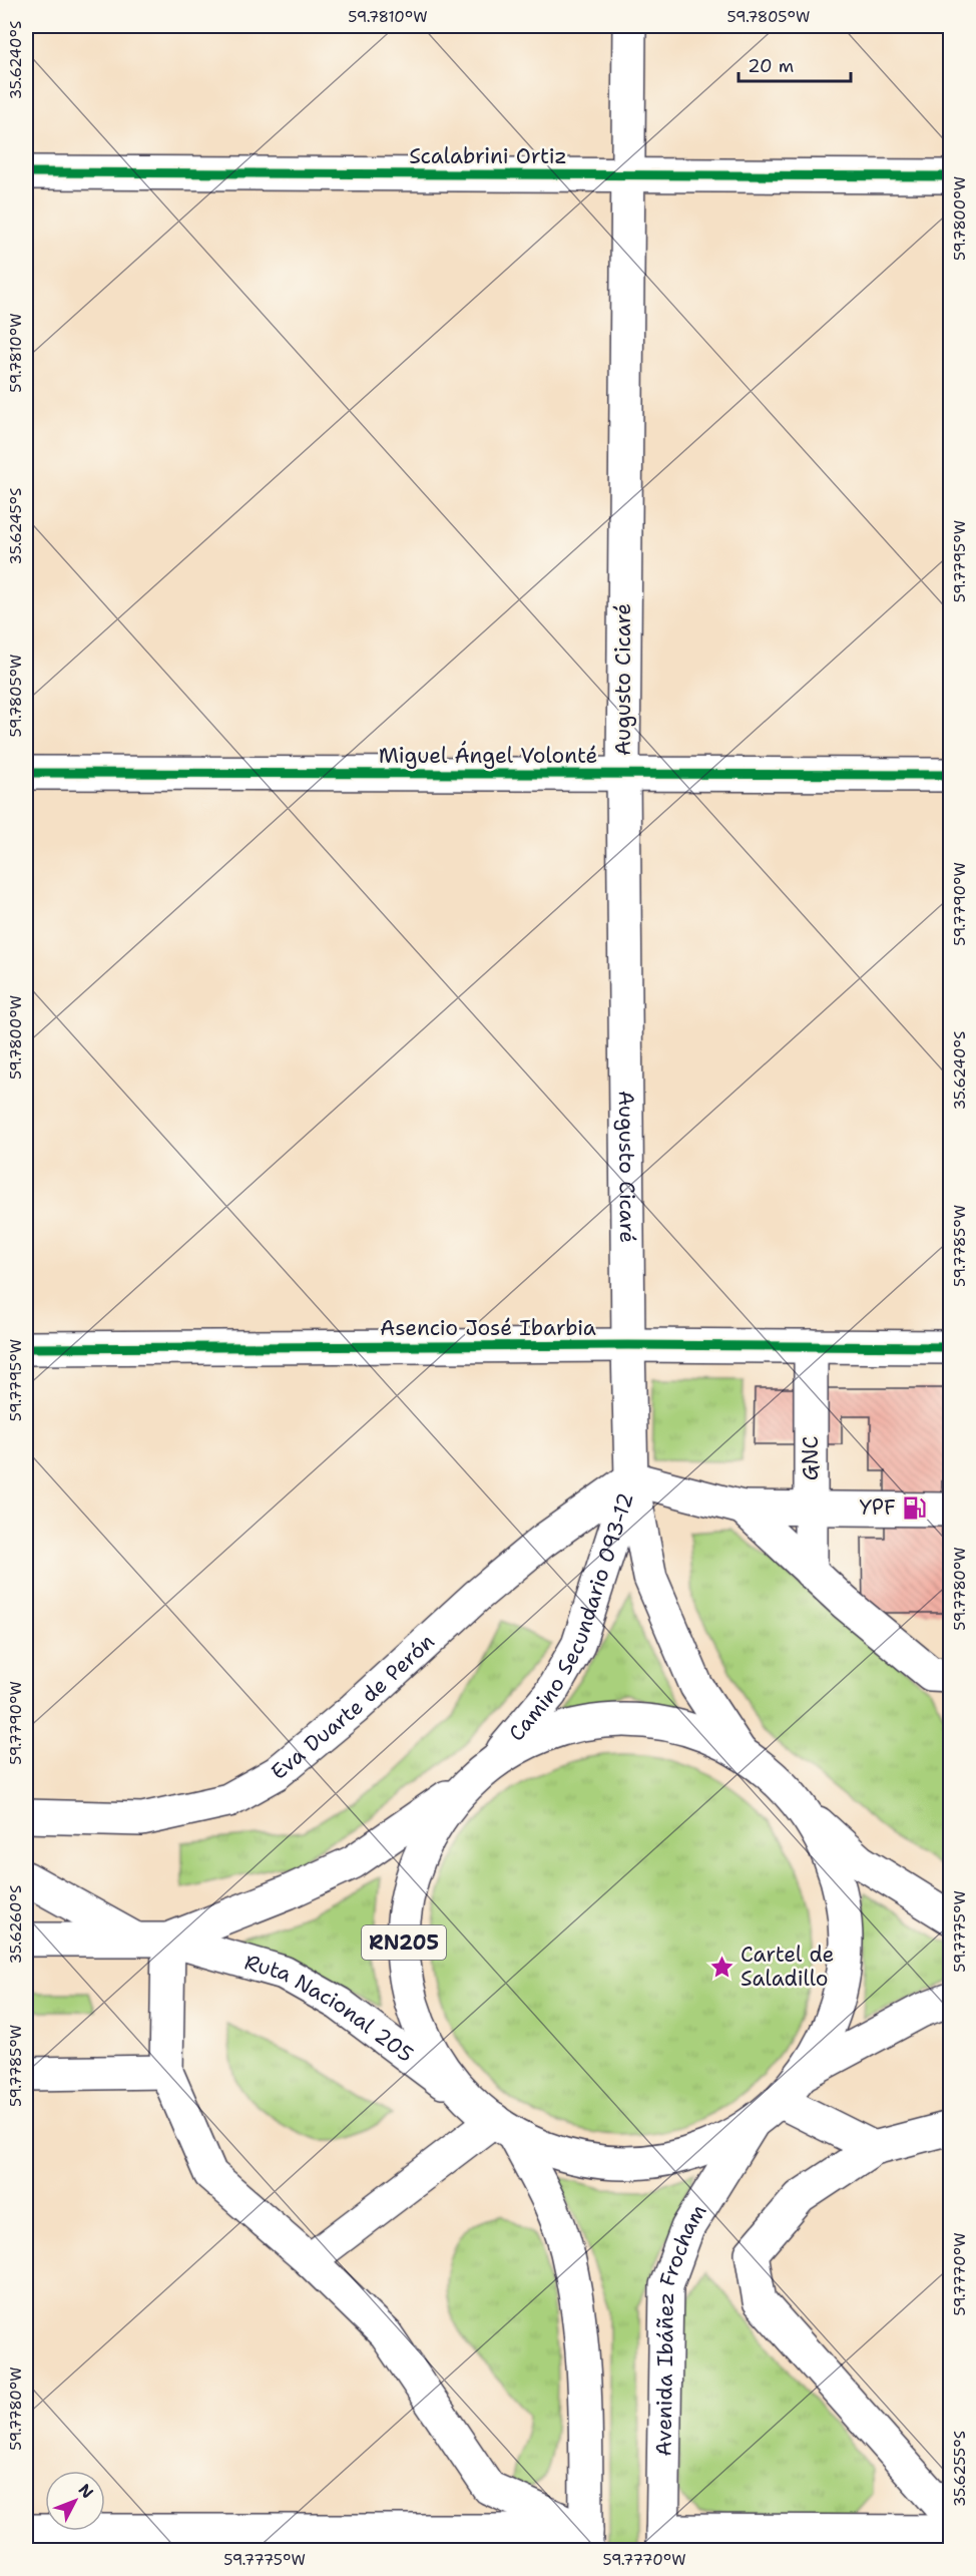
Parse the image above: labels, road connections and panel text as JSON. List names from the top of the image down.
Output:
{
  "streets": {
    "main road": [
      "Scalabrini Ortiz",
      "Augusto Cicaré",
      "Miguel Ángel Volonté",
      "Asencio José Ibarbia",
      "GNC",
      "Camino Secundario 093-12",
      "Eva Duarte de Perón",
      "RN205",
      "Ruta Nacional 205",
      "Avenida Ibáñez Frocham"
    ]
  },
  "crossings": [
    ["Scalabrini Ortiz", "Augusto Cicaré"],
    ["Augusto Cicaré", "Miguel Ángel Volonté"],
    ["Augusto Cicaré", "Asencio José Ibarbia"],
    ["Augusto Cicaré", "Camino Secundario 093-12"],
    ["Augusto Cicaré", "Eva Duarte de Perón"],
    ["Asencio José Ibarbia", "GNC"],
    ["Camino Secundario 093-12", "Eva Duarte de Perón"],
    ["Camino Secundario 093-12", "Ruta Nacional 205"],
    ["Ruta Nacional 205", "Avenida Ibáñez Frocham"]
  ],
  "places": {
    "fuel station": ["YPF"],
    "place": ["Cartel de Saladillo"]
  },
  "scale_bar": "20 m",
  "north": "top right",
  "coordinates": [
    "59.7810°W",
    "59.7805°W",
    "35.6240°S",
    "59.7800°W",
    "35.6245°S",
    "59.7795°W",
    "59.7790°W",
    "59.7785°W",
    "59.7780°W",
    "35.6260°S",
    "59.7775°W",
    "59.7770°W",
    "35.6255°S"
  ]
}
